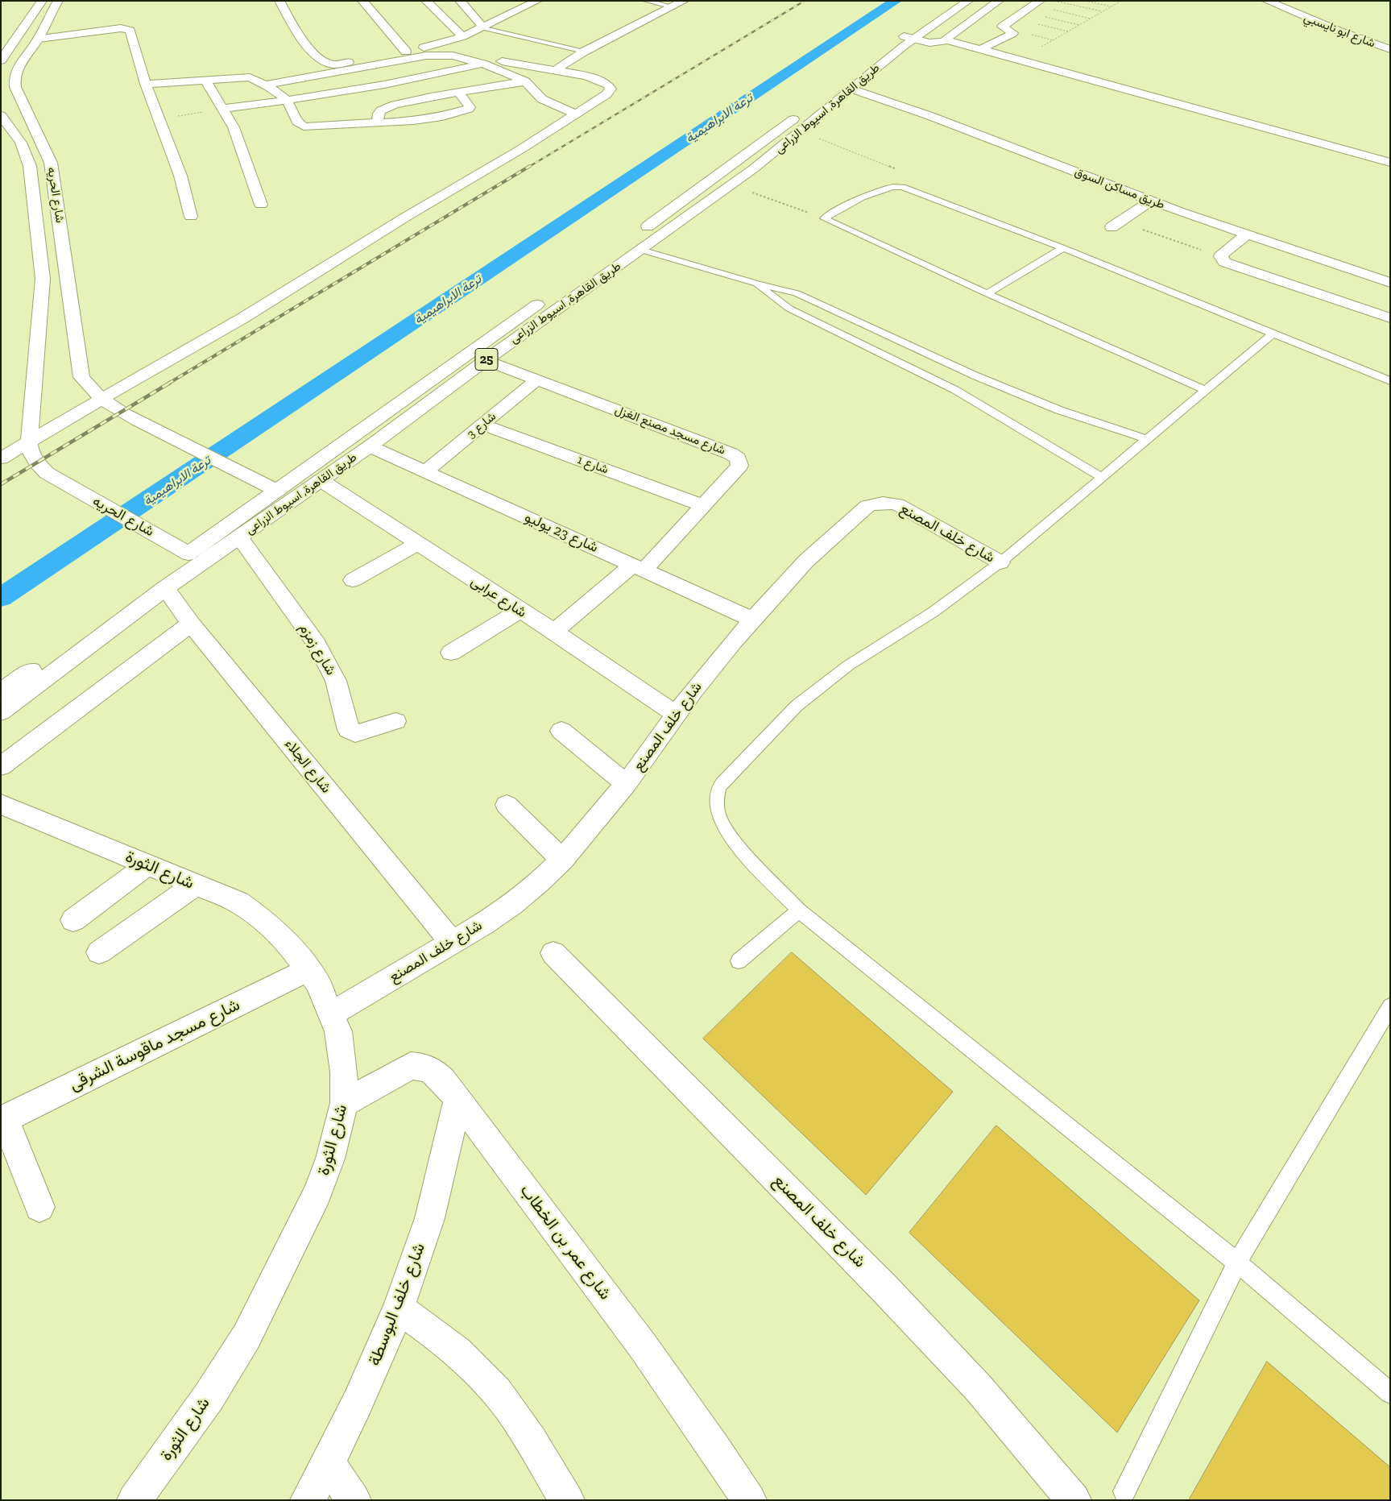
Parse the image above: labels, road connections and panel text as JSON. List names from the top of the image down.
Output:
{
  "streets": {
    "main road": [
      "شارع ابو نايسبي",
      "طريق القاهرة, اسيوط الزراعى",
      "طريق مساكن السوق",
      "شارع الحريه",
      "25",
      "شارع 3",
      "شارع مسجد مصنع الغزل",
      "شارع 1",
      "شارع 23 يوليو",
      "شارع خلف المصنع",
      "شارع عرابى",
      "شارع زمزم",
      "شارع الجلاء",
      "شارع الثورة",
      "شارع مسجد ماقوسة الشرقى",
      "شارع عمر بن الخطاب",
      "شارع خلف البوسطة"
    ]
  },
  "crossings": [
    ["طريق القاهرة, اسيوط الزراعى", "طريق مساكن السوق"],
    ["طريق القاهرة, اسيوط الزراعى", "شارع الحريه"],
    ["طريق القاهرة, اسيوط الزراعى", "شارع مسجد مصنع الغزل"],
    ["طريق القاهرة, اسيوط الزراعى", "شارع 23 يوليو"],
    ["طريق القاهرة, اسيوط الزراعى", "شارع عرابى"],
    ["طريق القاهرة, اسيوط الزراعى", "شارع زمزم"],
    ["طريق القاهرة, اسيوط الزراعى", "شارع الجلاء"],
    ["شارع 3", "شارع مسجد مصنع الغزل"],
    ["شارع 3", "شارع 1"],
    ["شارع 3", "شارع 23 يوليو"],
    ["شارع مسجد مصنع الغزل", "شارع 1"],
    ["شارع مسجد مصنع الغزل", "شارع 23 يوليو"],
    ["شارع مسجد مصنع الغزل", "شارع عرابى"],
    ["شارع 23 يوليو", "شارع خلف المصنع"],
    ["شارع خلف المصنع", "شارع عرابى"],
    ["شارع خلف المصنع", "شارع الجلاء"],
    ["شارع خلف المصنع", "شارع الثورة"],
    ["شارع الثورة", "شارع مسجد ماقوسة الشرقى"],
    ["شارع الثورة", "شارع عمر بن الخطاب"],
    ["شارع عمر بن الخطاب", "شارع خلف البوسطة"]
  ],
  "water": ["ترعة الابراهيمية"]
}
